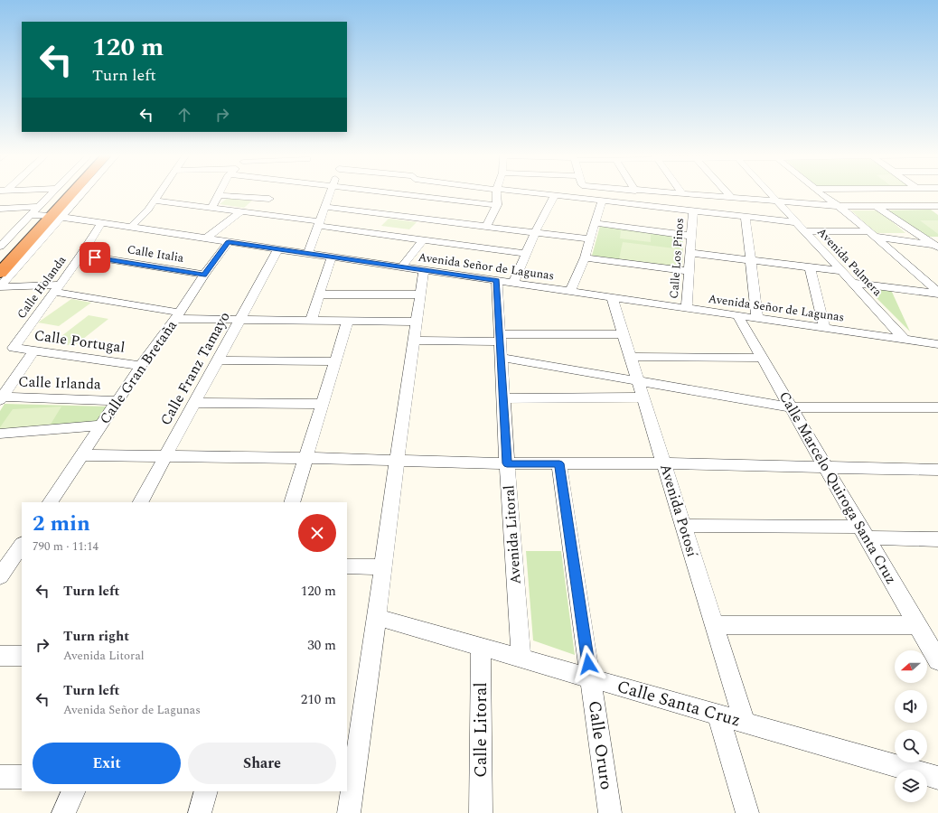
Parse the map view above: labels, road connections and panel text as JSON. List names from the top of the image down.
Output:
{
  "streets": {
    "street": [
      "Calle Italia",
      "Calle Los Pinos",
      "Avenida Palmera",
      "Avenida Señor de Lagunas",
      "Calle Holanda",
      "Calle Portugal",
      "Calle Franz Tamayo",
      "Calle Gran Bretaña",
      "Calle Irlanda",
      "Calle Marcelo Quiroga Santa Cruz",
      "Avenida Potosí",
      "Avenida Litoral",
      "Calle Santa Cruz",
      "Calle Litoral",
      "Calle Oruro"
    ]
  },
  "crossings": [
    ["Calle Italia", "Calle Holanda"],
    ["Calle Italia", "Calle Gran Bretaña"],
    ["Calle Los Pinos", "Avenida Señor de Lagunas"],
    ["Avenida Palmera", "Avenida Señor de Lagunas"],
    ["Avenida Señor de Lagunas", "Calle Holanda"],
    ["Avenida Señor de Lagunas", "Calle Franz Tamayo"],
    ["Avenida Señor de Lagunas", "Calle Gran Bretaña"],
    ["Avenida Señor de Lagunas", "Calle Marcelo Quiroga Santa Cruz"],
    ["Avenida Señor de Lagunas", "Avenida Potosí"],
    ["Avenida Señor de Lagunas", "Avenida Litoral"],
    ["Calle Holanda", "Calle Portugal"],
    ["Calle Portugal", "Calle Gran Bretaña"],
    ["Calle Gran Bretaña", "Calle Irlanda"],
    ["Avenida Potosí", "Calle Santa Cruz"],
    ["Avenida Litoral", "Calle Santa Cruz"],
    ["Calle Santa Cruz", "Calle Litoral"],
    ["Calle Santa Cruz", "Calle Oruro"]
  ],
  "north": "left",
  "page": {
    "turn": ["120 m", "Turn left"],
    "heading": ["2 min", "790 m · 11:14"],
    "list": [
      {
        "name": "Turn left",
        "value": "120 m"
      },
      {
        "name": "Turn right",
        "note": "Avenida Litoral",
        "value": "30 m"
      },
      {
        "name": "Turn left",
        "note": "Avenida Señor de Lagunas",
        "value": "210 m"
      }
    ],
    "buttons": ["Exit", "Share"]
  }
}
